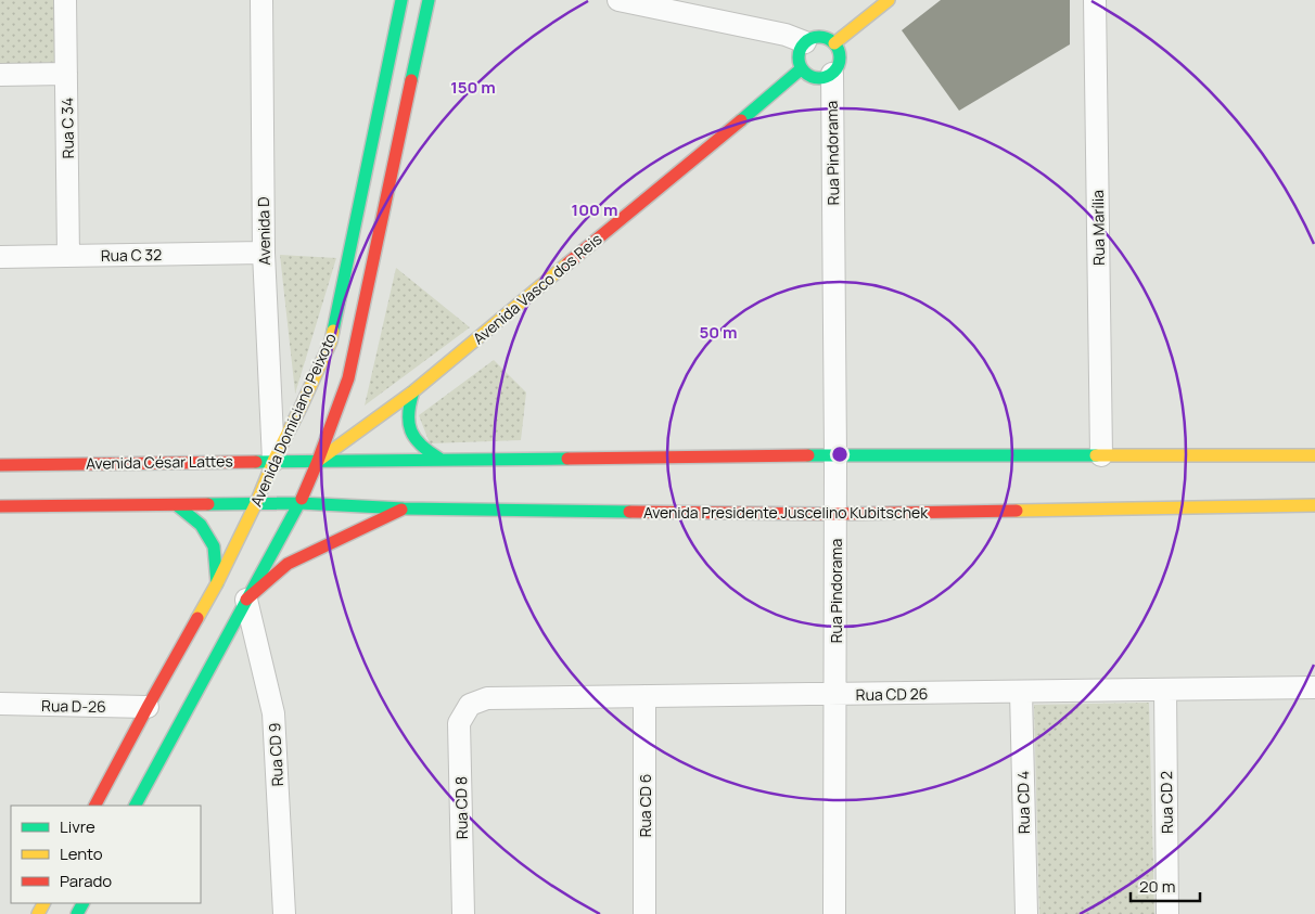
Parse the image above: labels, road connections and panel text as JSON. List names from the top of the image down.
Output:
{
  "streets": {
    "main road": [
      "Avenida Vasco dos Reis",
      "Avenida Domiciano Peixoto",
      "Avenida César Lattes",
      "Avenida Presidente Juscelino Kubitschek"
    ],
    "street": [
      "Rua C 34",
      "Rua Pindorama",
      "Rua Marília",
      "Avenida D",
      "Rua C 32",
      "Rua CD 26",
      "Rua D-26",
      "Rua CD 9",
      "Rua CD 4",
      "Rua CD 2",
      "Rua CD 6",
      "Rua CD 8"
    ]
  },
  "crossings": [
    ["Rua C 34", "Rua C 32"],
    ["Rua Pindorama", "Avenida Vasco dos Reis"],
    ["Rua Pindorama", "Avenida Presidente Juscelino Kubitschek"],
    ["Rua Pindorama", "Rua CD 26"],
    ["Avenida D", "Rua C 32"],
    ["Avenida D", "Avenida Domiciano Peixoto"],
    ["Avenida D", "Avenida César Lattes"],
    ["Avenida Vasco dos Reis", "Avenida Domiciano Peixoto"],
    ["Avenida Vasco dos Reis", "Avenida César Lattes"],
    ["Avenida Domiciano Peixoto", "Avenida César Lattes"],
    ["Avenida Domiciano Peixoto", "Avenida Presidente Juscelino Kubitschek"],
    ["Avenida Domiciano Peixoto", "Rua D-26"],
    ["Avenida Domiciano Peixoto", "Rua CD 9"],
    ["Rua CD 26", "Rua CD 4"],
    ["Rua CD 26", "Rua CD 2"],
    ["Rua CD 26", "Rua CD 6"],
    ["Rua CD 26", "Rua CD 8"]
  ],
  "legend": ["Livre", "Lento", "Parado"],
  "scale_bar": "20 m",
  "rings": ["150 m", "100 m", "50 m"]
}
